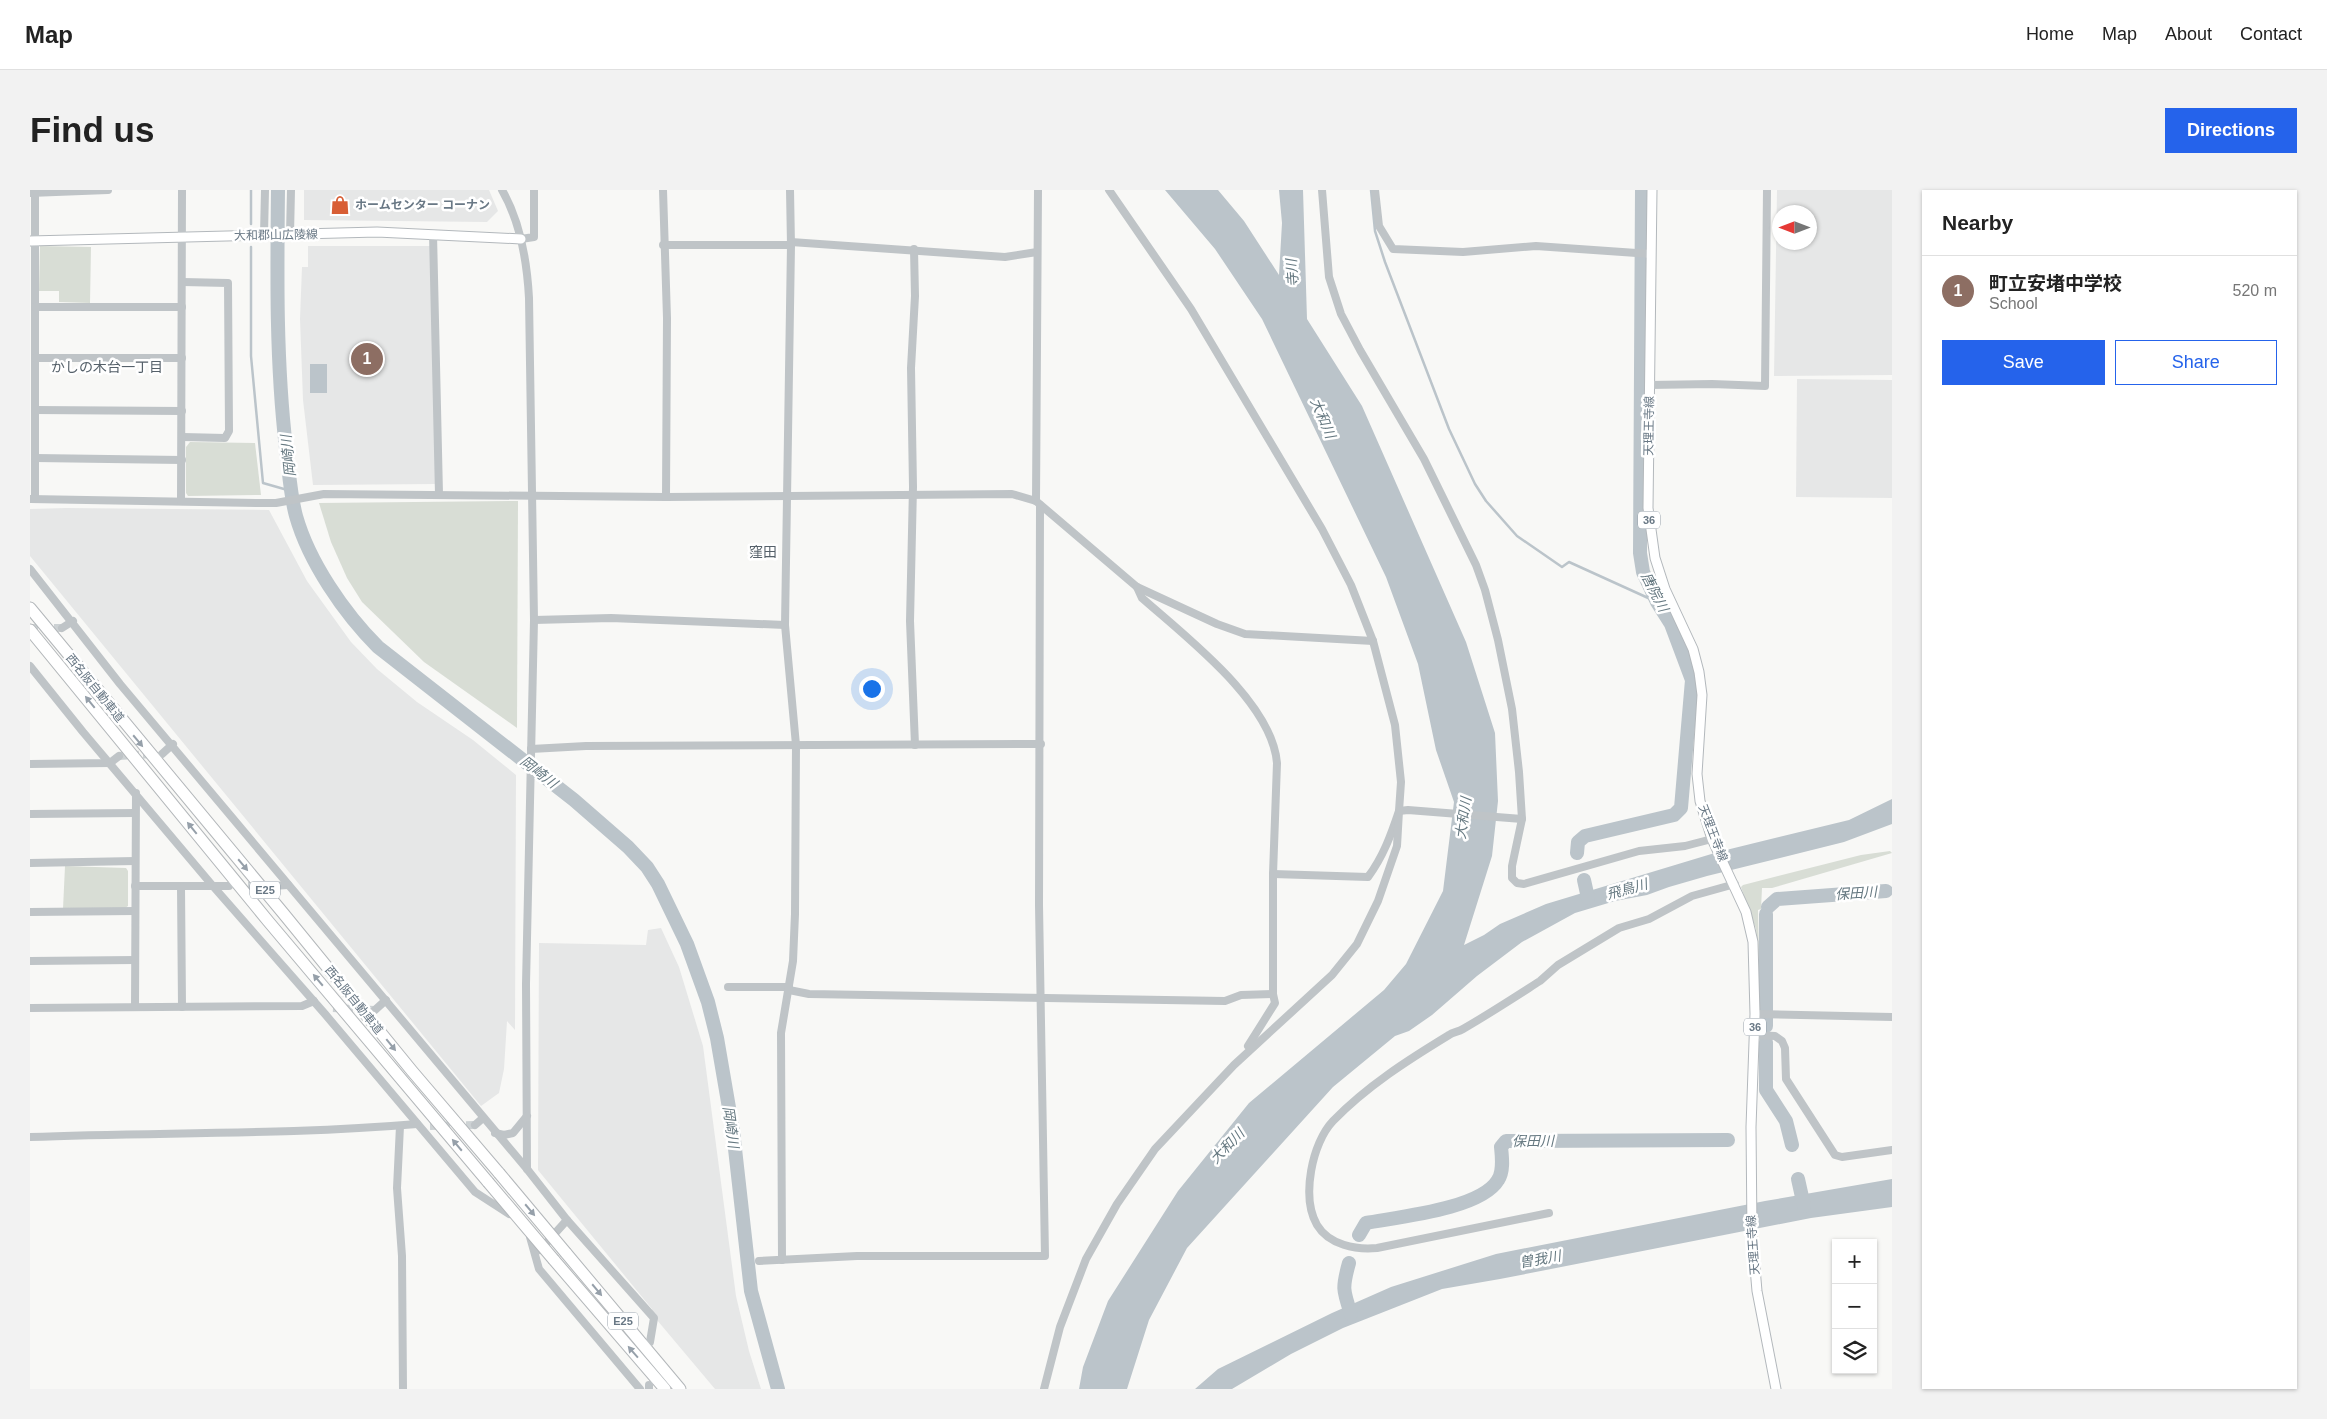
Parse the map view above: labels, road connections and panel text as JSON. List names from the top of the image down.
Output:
{
  "streets": {
    "highway": ["西名阪自動車道", "E25"],
    "main road": ["大和郡山広陵線", "天理王寺線", "36"]
  },
  "districts": ["かしの木台一丁目", "窪田"],
  "water": [
    "寺川",
    "大和川",
    "岡崎川",
    "唐院川",
    "飛鳥川",
    "保田川",
    "曽我川"
  ],
  "places": {
    "shop": ["ホームセンター コーナン"]
  },
  "north": "left",
  "page": {
    "header": "Map",
    "nav": [
      "Home",
      "Map",
      "About",
      "Contact"
    ],
    "buttons": [
      "Directions",
      ["Save", "Share"]
    ],
    "title": "Find us",
    "heading": "Nearby",
    "list": [
      {
        "mark": "1",
        "name": "町立安堵中学校",
        "note": "School",
        "value": "520 m"
      }
    ],
    "pins": "1",
    "map_buttons": ["+", "−"]
  }
}
